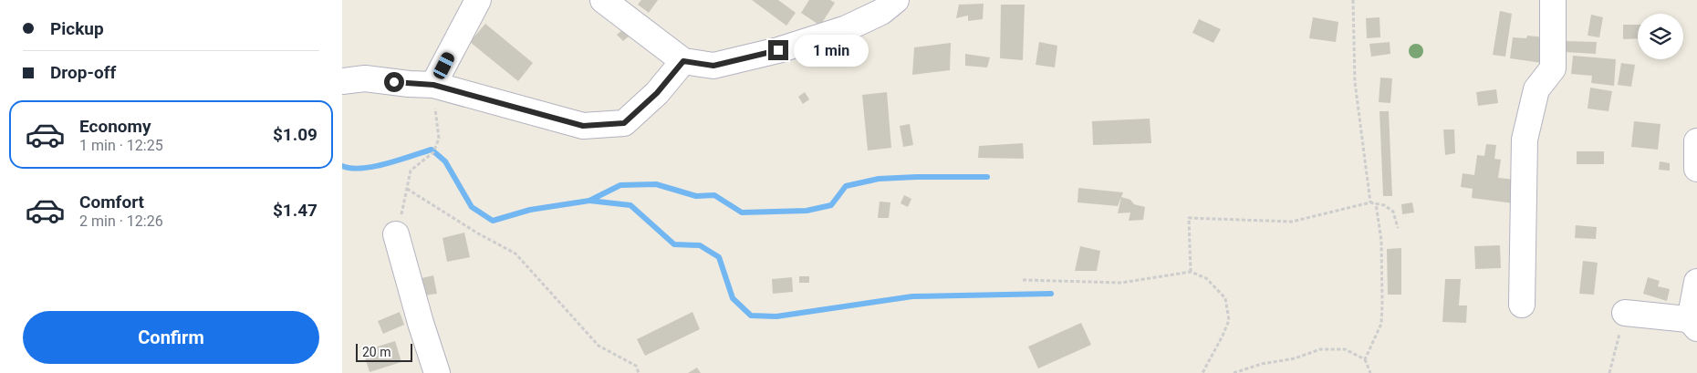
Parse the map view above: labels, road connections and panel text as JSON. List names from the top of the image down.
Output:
{
  "scale_bar": "20 m",
  "page": {
    "banner": ["Pickup", "Drop-off"],
    "bubble": "1 min",
    "list": [
      {
        "name": "Economy",
        "note": "1 min · 12:25",
        "value": "$1.09"
      },
      {
        "name": "Comfort",
        "note": "2 min · 12:26",
        "value": "$1.47"
      }
    ],
    "buttons": "Confirm",
    "scale": "20 m"
  }
}
